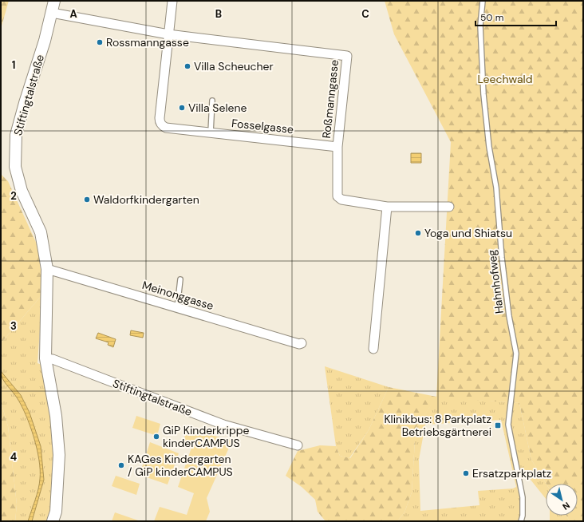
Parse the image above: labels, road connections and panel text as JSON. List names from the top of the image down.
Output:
{
  "streets": {
    "street": [
      "Stiftingtalstraße",
      "Roßmanngasse",
      "Fosselgasse",
      "Meinonggasse"
    ],
    "lane": ["Hahnhofweg"]
  },
  "crossings": [
    ["Stiftingtalstraße", "Roßmanngasse"],
    ["Stiftingtalstraße", "Meinonggasse"],
    ["Roßmanngasse", "Fosselgasse"]
  ],
  "parks": ["Leechwald"],
  "places": {
    "other": [
      "Rossmanngasse",
      "Villa Scheucher",
      "Villa Selene",
      "Waldorfkindergarten",
      "Yoga und Shiatsu",
      "GiP Kinderkrippe kinderCAMPUS",
      "KAGes Kindergarten / GiP kinderCAMPUS",
      "Ersatzparkplatz"
    ],
    "transit": ["Klinikbus: 8 Parkplatz Betriebsgärtnerei"]
  },
  "scale_bar": "50 m",
  "north": "bottom right",
  "grid": {
    "columns": ["A", "B", "C"],
    "rows": [
      "1",
      "2",
      "3",
      "4"
    ]
  }
}
